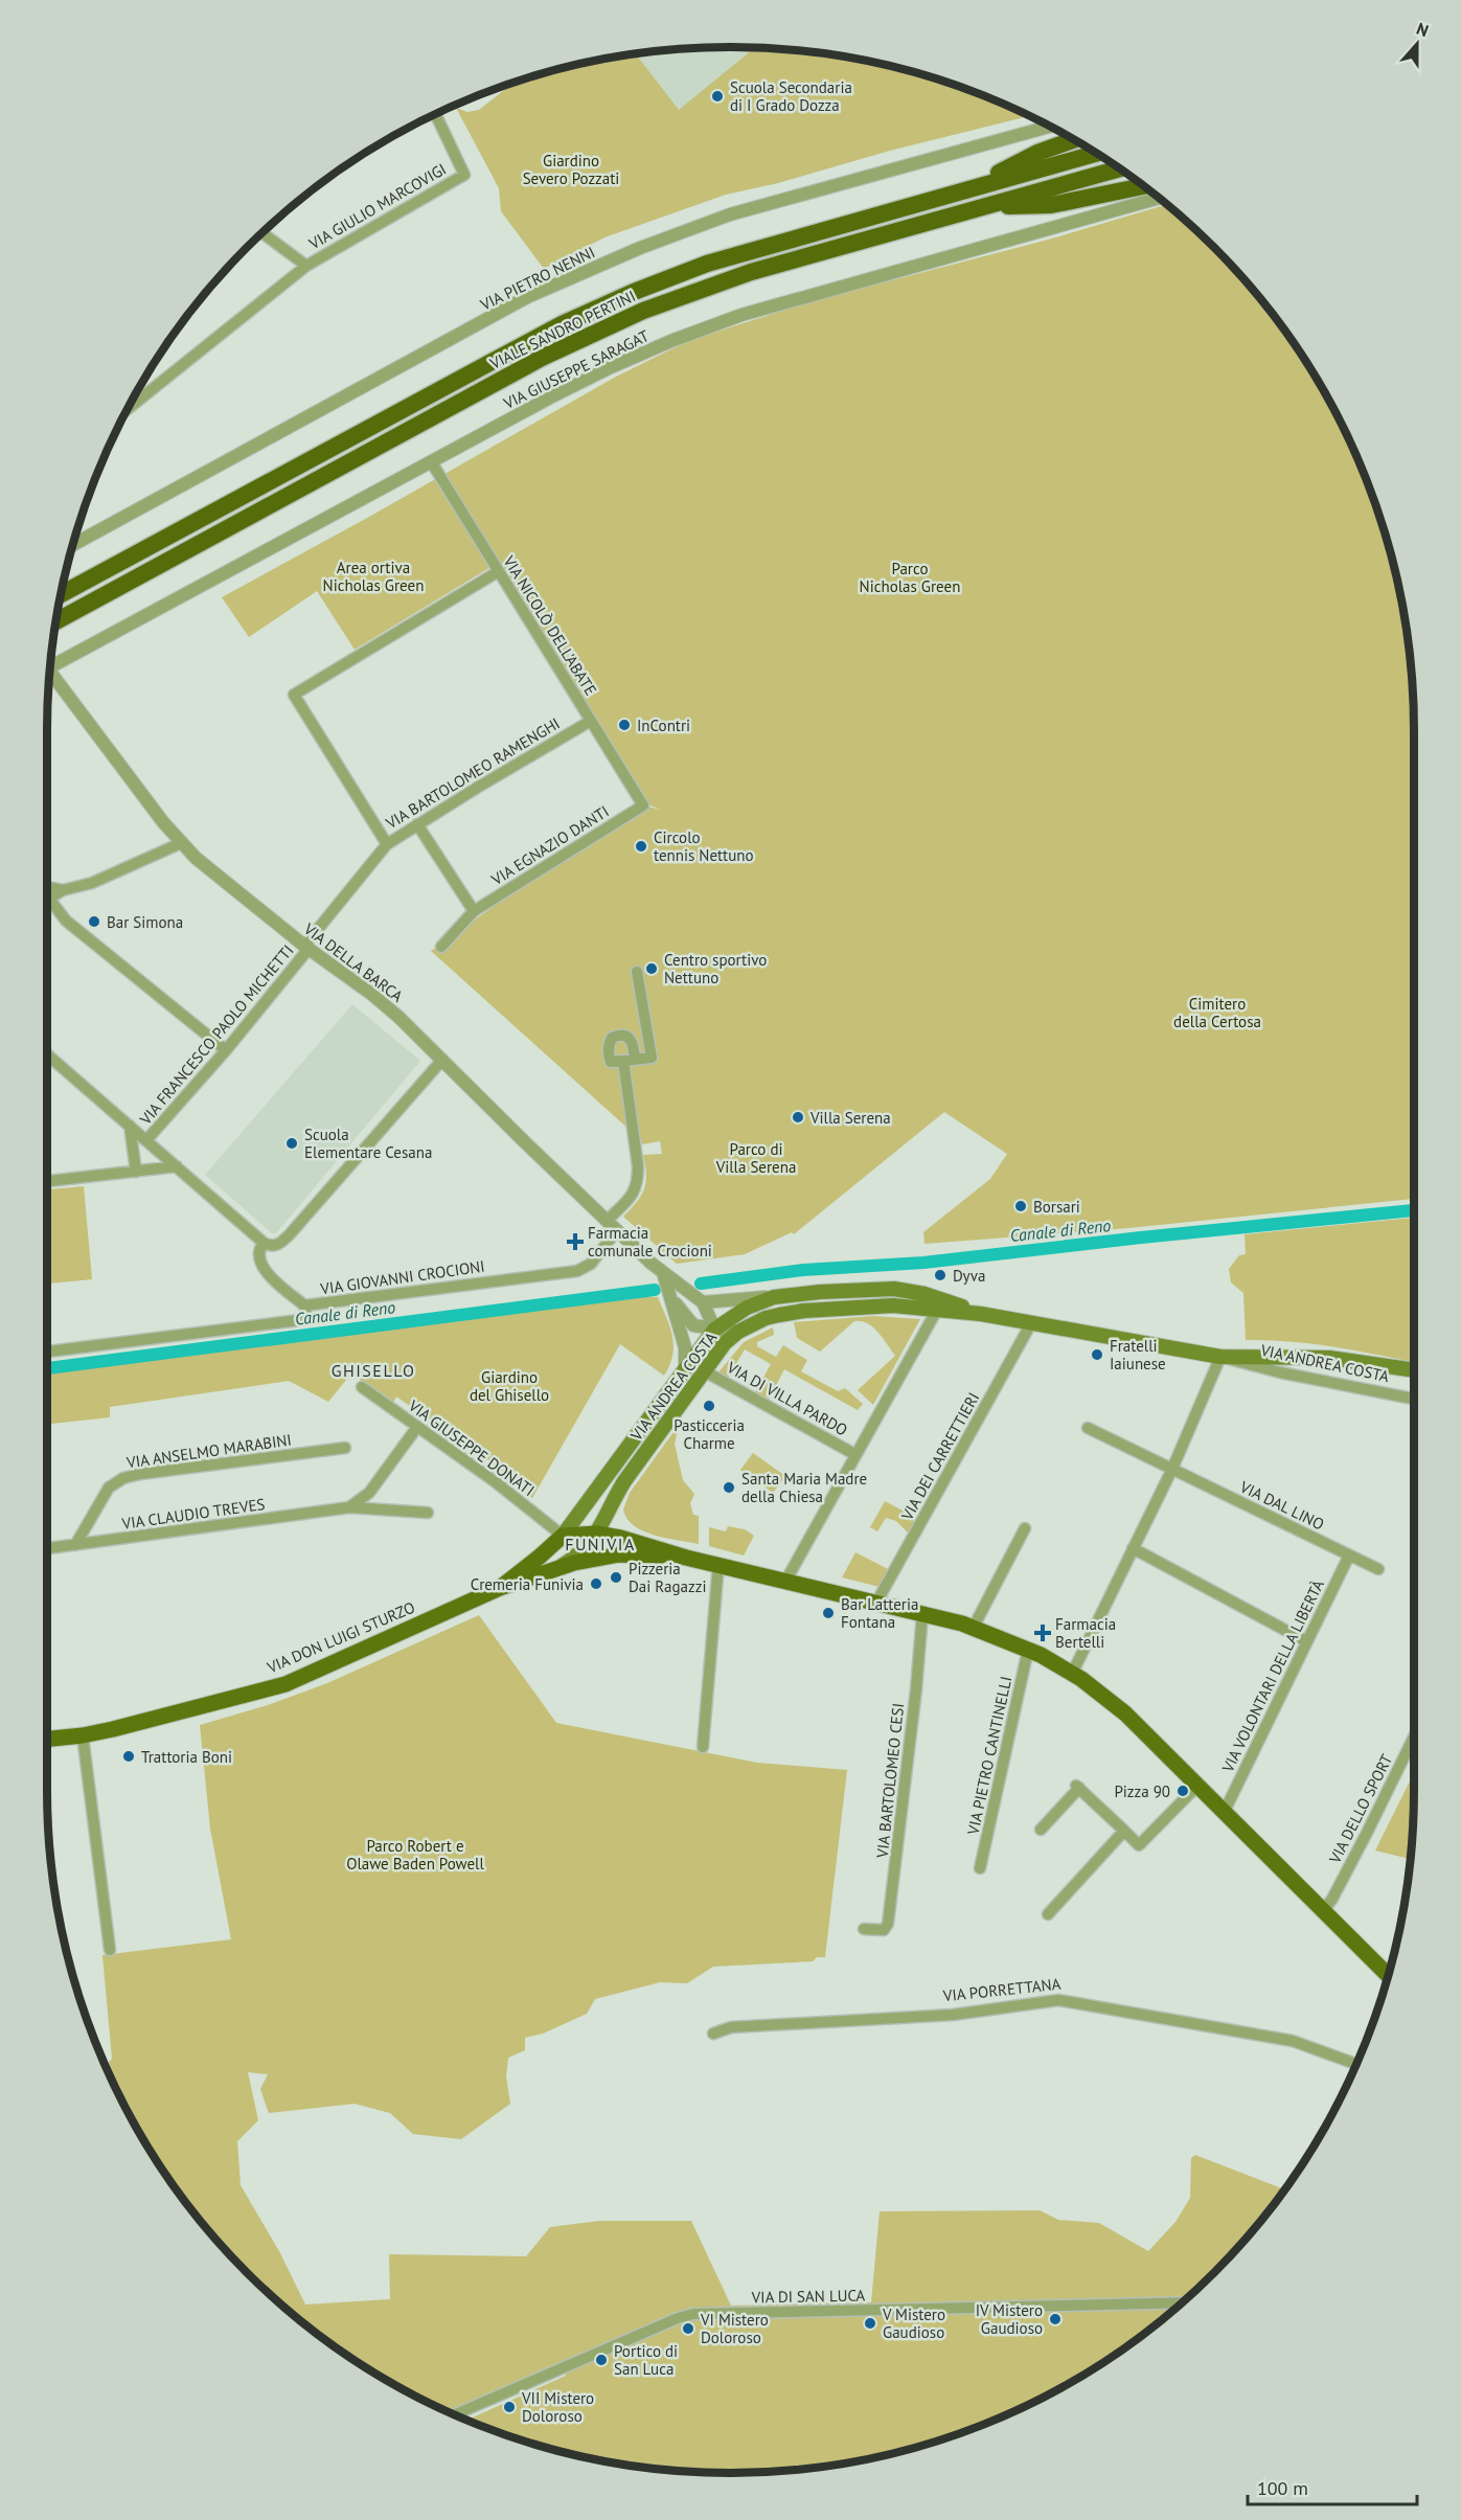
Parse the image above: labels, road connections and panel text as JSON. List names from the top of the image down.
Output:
{
  "streets": {
    "highway": ["VIALE SANDRO PERTINI"],
    "main road": ["VIA ANDREA COSTA", "VIA DON LUIGI STURZO"],
    "street": [
      "VIA GIULIO MARCOVIGI",
      "VIA PIETRO NENNI",
      "VIA GIUSEPPE SARAGAT",
      "VIA NICOLÒ DELL'ABATE",
      "VIA BARTOLOMEO RAMENGHI",
      "VIA EGNAZIO DANTI",
      "VIA DELLA BARCA",
      "VIA FRANCESCO PAOLO MICHETTI",
      "VIA GIOVANNI CROCIONI",
      "VIA DI VILLA PARDO",
      "VIA GIUSEPPE DONATI",
      "VIA ANSELMO MARABINI",
      "VIA DEI CARRETTIERI",
      "VIA DAL LINO",
      "VIA CLAUDIO TREVES",
      "VIA VOLONTARI DELLA LIBERTÀ",
      "VIA PIETRO CANTINELLI",
      "VIA BARTOLOMEO CESI",
      "VIA DELLO SPORT",
      "VIA PORRETTANA",
      "VIA DI SAN LUCA"
    ]
  },
  "crossings": [
    ["VIA GIUSEPPE SARAGAT", "VIA NICOLÒ DELL'ABATE"],
    ["VIA NICOLÒ DELL'ABATE", "VIA BARTOLOMEO RAMENGHI"],
    ["VIA NICOLÒ DELL'ABATE", "VIA EGNAZIO DANTI"],
    ["VIA BARTOLOMEO RAMENGHI", "VIA DELLA BARCA"],
    ["VIA BARTOLOMEO RAMENGHI", "VIA FRANCESCO PAOLO MICHETTI"],
    ["VIA DELLA BARCA", "VIA FRANCESCO PAOLO MICHETTI"],
    ["VIA DELLA BARCA", "VIA GIOVANNI CROCIONI"],
    ["VIA DELLA BARCA", "VIA ANDREA COSTA"],
    ["VIA ANDREA COSTA", "VIA DI VILLA PARDO"],
    ["VIA ANDREA COSTA", "VIA GIUSEPPE DONATI"],
    ["VIA ANDREA COSTA", "VIA DEI CARRETTIERI"],
    ["VIA ANDREA COSTA", "VIA DON LUIGI STURZO"],
    ["VIA GIUSEPPE DONATI", "VIA DON LUIGI STURZO"],
    ["VIA ANSELMO MARABINI", "VIA CLAUDIO TREVES"],
    ["VIA DAL LINO", "VIA VOLONTARI DELLA LIBERTÀ"]
  ],
  "districts": ["GHISELLO", "FUNIVIA"],
  "water": ["Canale di Reno"],
  "parks": [
    "Giardino Severo Pozzati",
    "Area ortiva Nicholas Green",
    "Parco Nicholas Green",
    "Cimitero della Certosa",
    "Parco di Villa Serena",
    "Giardino del Ghisello",
    "Parco Robert e Olawe Baden Powell"
  ],
  "places": {
    "other": [
      "Scuola Secondaria di I Grado Dozza",
      "InContri",
      "Circolo tennis Nettuno",
      "Bar Simona",
      "Centro sportivo Nettuno",
      "Villa Serena",
      "Scuola Elementare Cesana",
      "Borsari",
      "Dyva",
      "Fratelli Iaiunese",
      "Pasticceria Charme",
      "Santa Maria Madre della Chiesa",
      "Pizzeria Dai Ragazzi",
      "Cremeria Funivia",
      "Bar Latteria Fontana",
      "Trattoria Boni",
      "Pizza 90",
      "IV Mistero Gaudioso",
      "V Mistero Gaudioso",
      "VI Mistero Doloroso",
      "Portico di San Luca",
      "VII Mistero Doloroso"
    ],
    "health": ["Farmacia comunale Crocioni", "Farmacia Bertelli"]
  },
  "scale_bar": "100 m",
  "north": "top"
}
